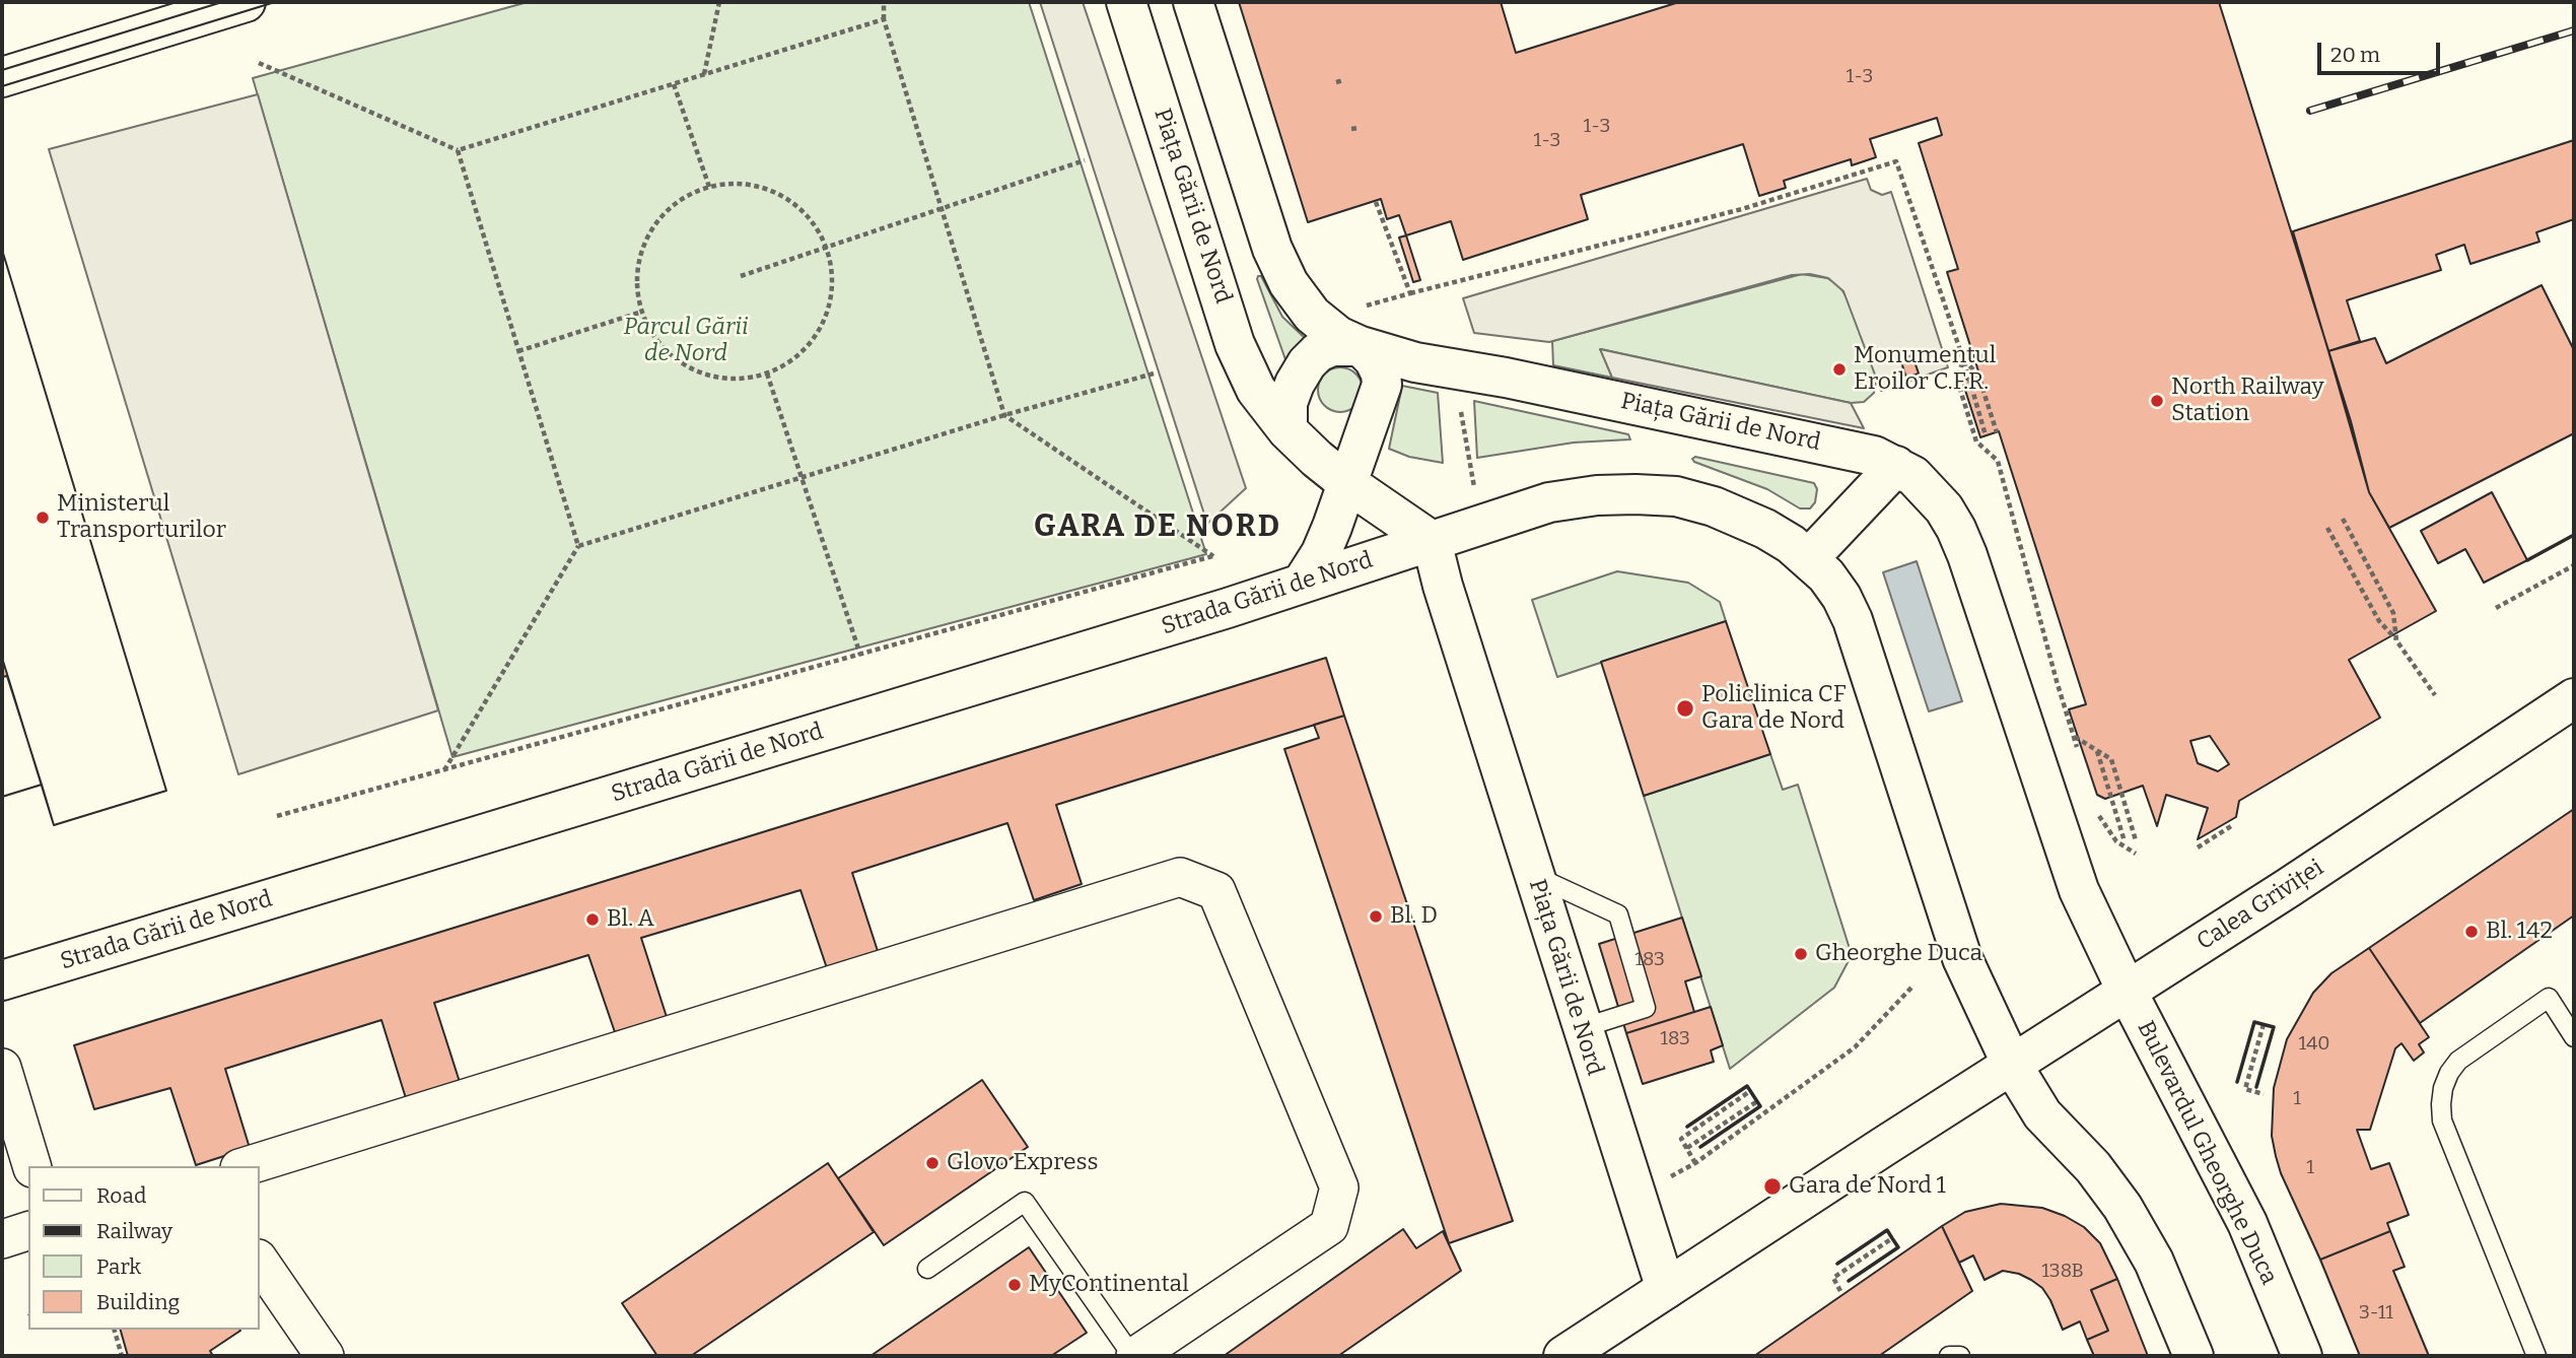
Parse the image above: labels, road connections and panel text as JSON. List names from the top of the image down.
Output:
{
  "streets": {
    "main road": [
      "Piața Gării de Nord",
      "Strada Gării de Nord",
      "Calea Griviței",
      "Bulevardul Gheorghe Duca"
    ]
  },
  "crossings": [
    ["Piața Gării de Nord", "Strada Gării de Nord"],
    ["Piața Gării de Nord", "Calea Griviței"],
    ["Piața Gării de Nord", "Bulevardul Gheorghe Duca"],
    ["Calea Griviței", "Bulevardul Gheorghe Duca"]
  ],
  "districts": ["GARA DE NORD"],
  "parks": ["Parcul Gării de Nord"],
  "places": [
    "Monumentul Eroilor C.F.R.",
    "North Railway Station",
    "Ministerul Transporturilor",
    "Policlinica CF Gara de Nord",
    "Bl. D",
    "Bl. A",
    "Bl. 142",
    "Gheorghe Duca",
    "Glovo Express",
    "Gara de Nord 1",
    "MyContinental"
  ],
  "house_numbers": [
    "1-3",
    "1-3",
    "1-3",
    "183",
    "183",
    "140",
    "1",
    "1",
    "138B",
    "3-11"
  ],
  "legend": [
    "Road",
    "Railway",
    "Park",
    "Building"
  ],
  "scale_bar": "20 m"
}
